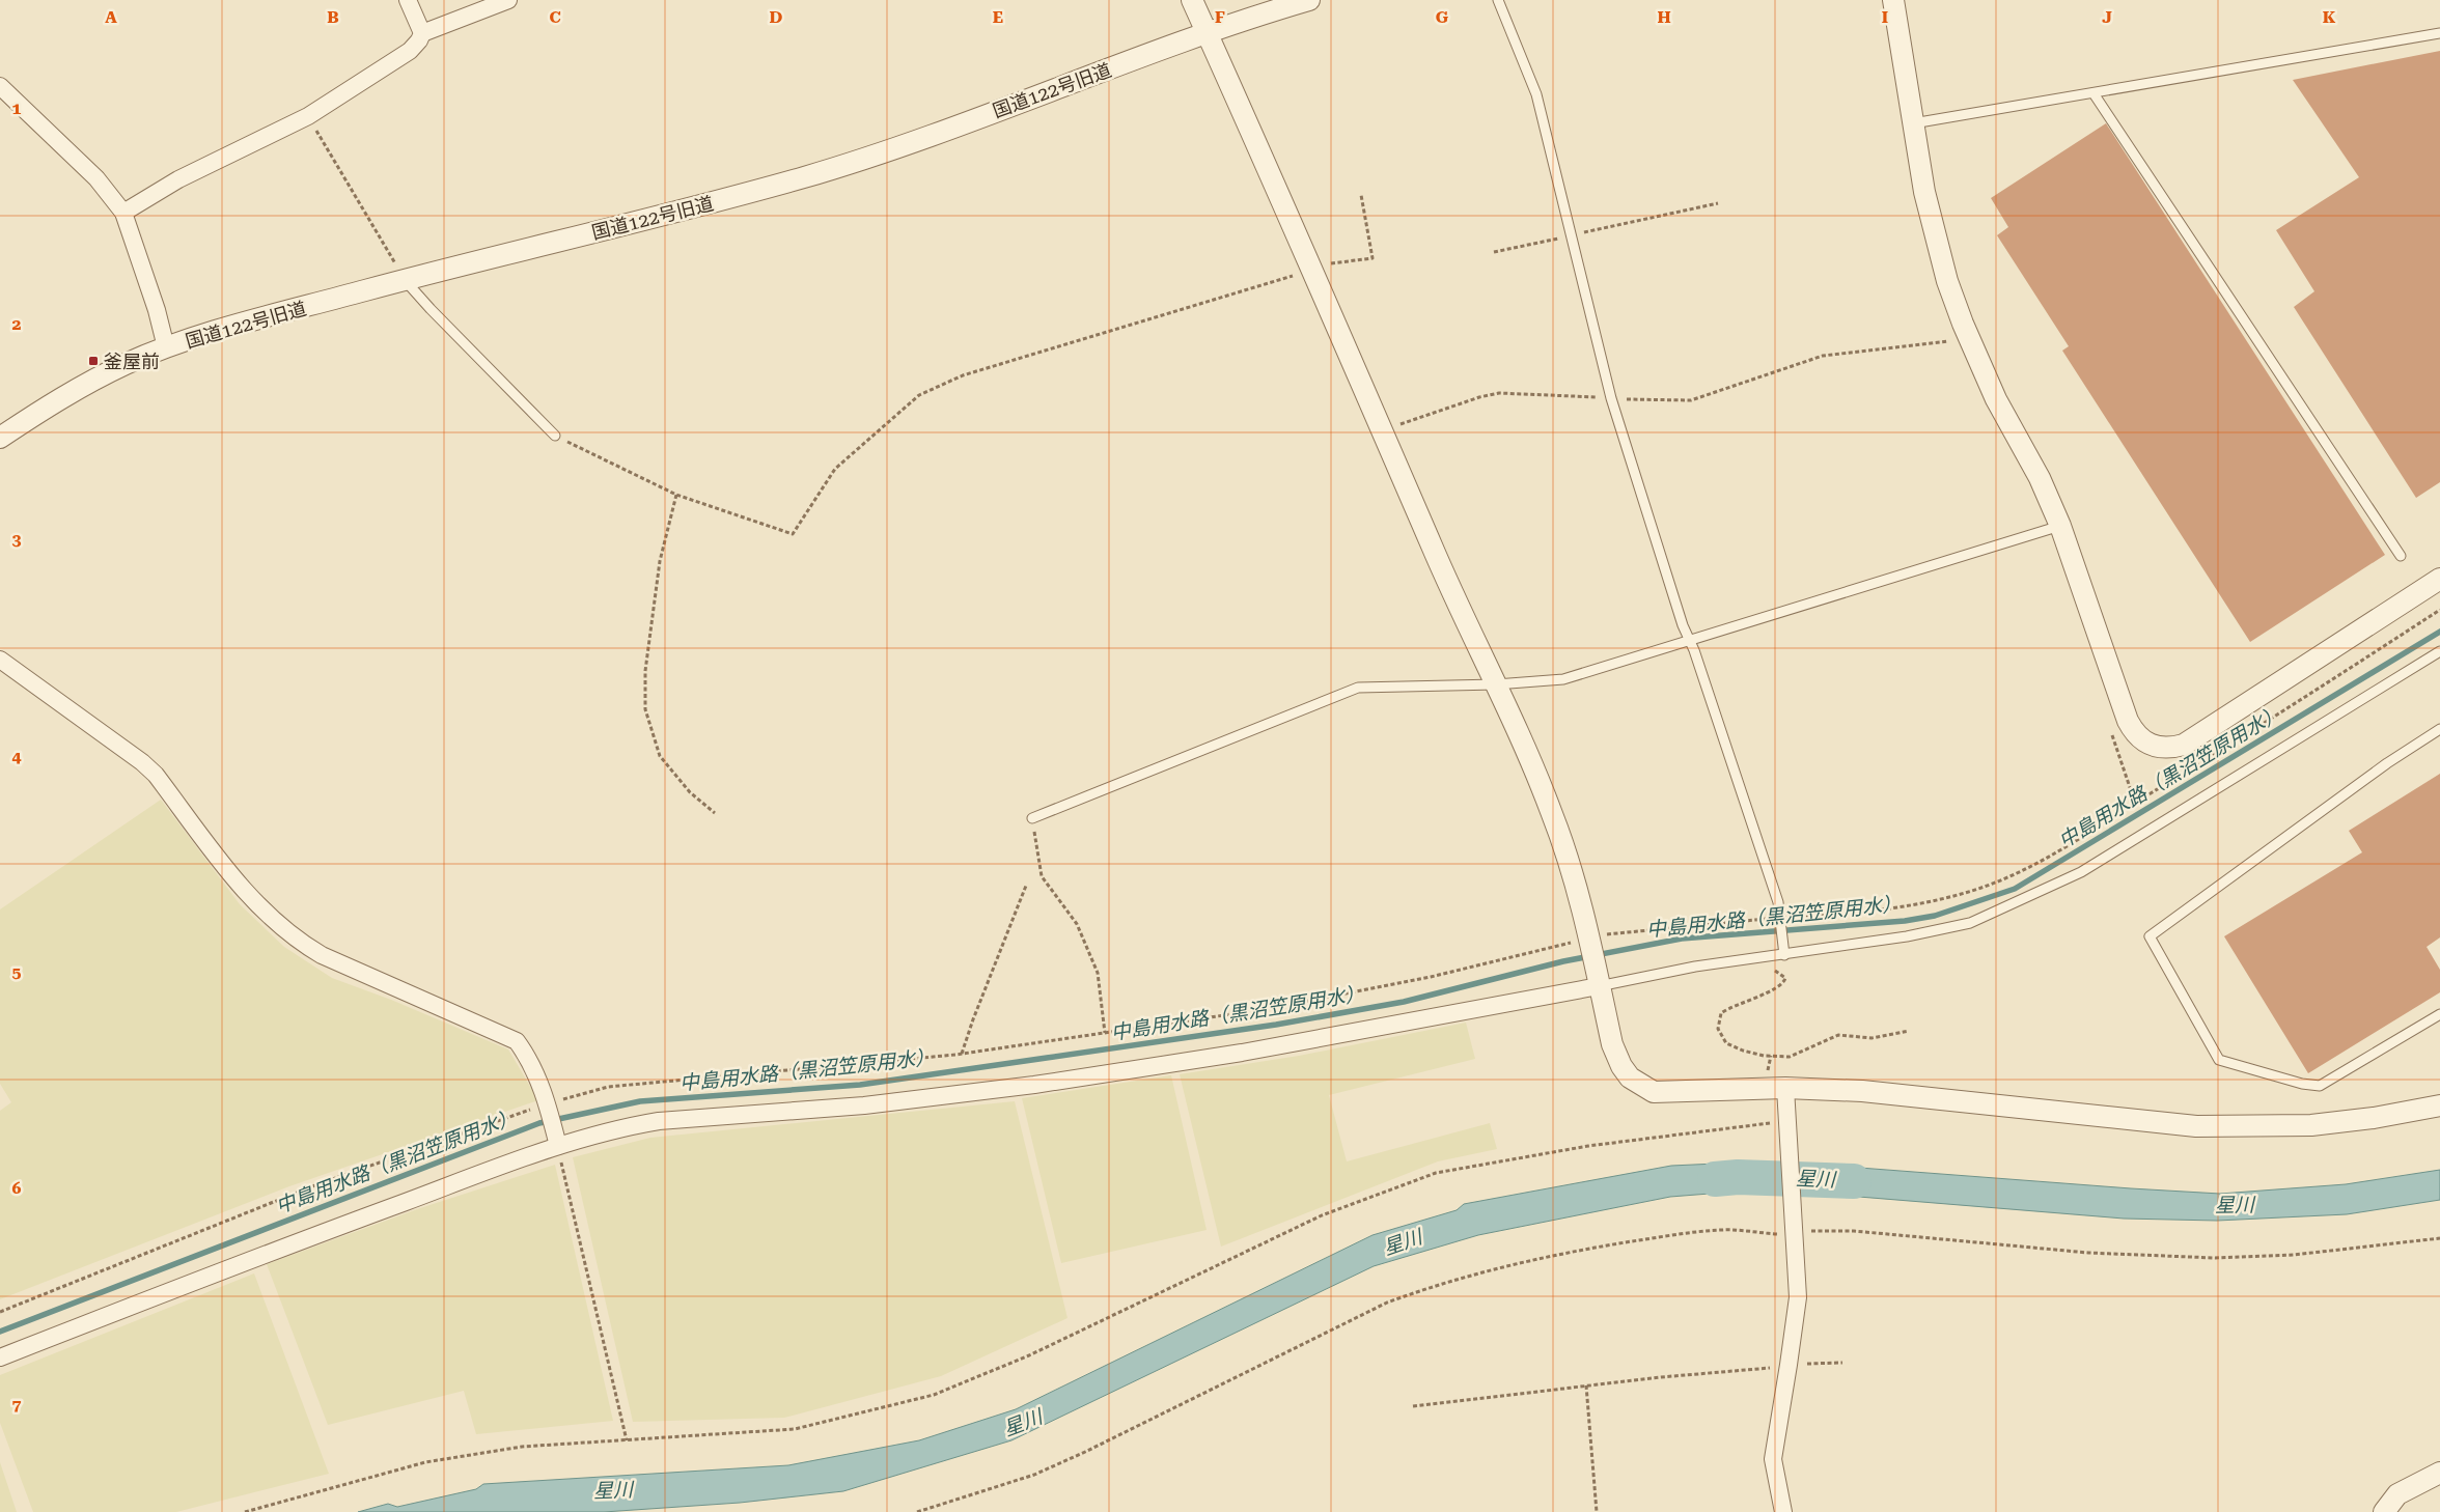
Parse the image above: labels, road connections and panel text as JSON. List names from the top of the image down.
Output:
{
  "streets": {
    "street": ["国道122号旧道"]
  },
  "water": ["中島用水路（黒沼笠原用水）", "星川"],
  "places": {
    "transit": ["釜屋前"]
  },
  "grid": {
    "columns": [
      "A",
      "B",
      "C",
      "D",
      "E",
      "F",
      "G",
      "H",
      "I",
      "J",
      "K"
    ],
    "rows": [
      "1",
      "2",
      "3",
      "4",
      "5",
      "6",
      "7"
    ]
  }
}
